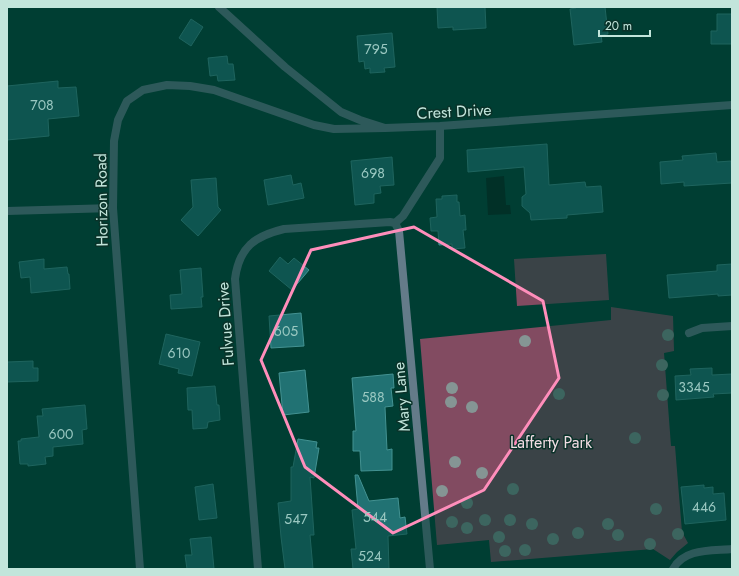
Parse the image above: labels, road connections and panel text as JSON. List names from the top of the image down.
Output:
{
  "streets": {
    "street": [
      "Crest Drive",
      "Horizon Road",
      "Fulvue Drive",
      "Mary Lane"
    ]
  },
  "crossings": [
    ["Crest Drive", "Horizon Road"],
    ["Fulvue Drive", "Mary Lane"]
  ],
  "parks": ["Lafferty Park"],
  "house_numbers": [
    "795",
    "708",
    "698",
    "605",
    "610",
    "3345",
    "588",
    "600",
    "446",
    "544",
    "547",
    "524"
  ],
  "scale_bar": "20 m"
}
